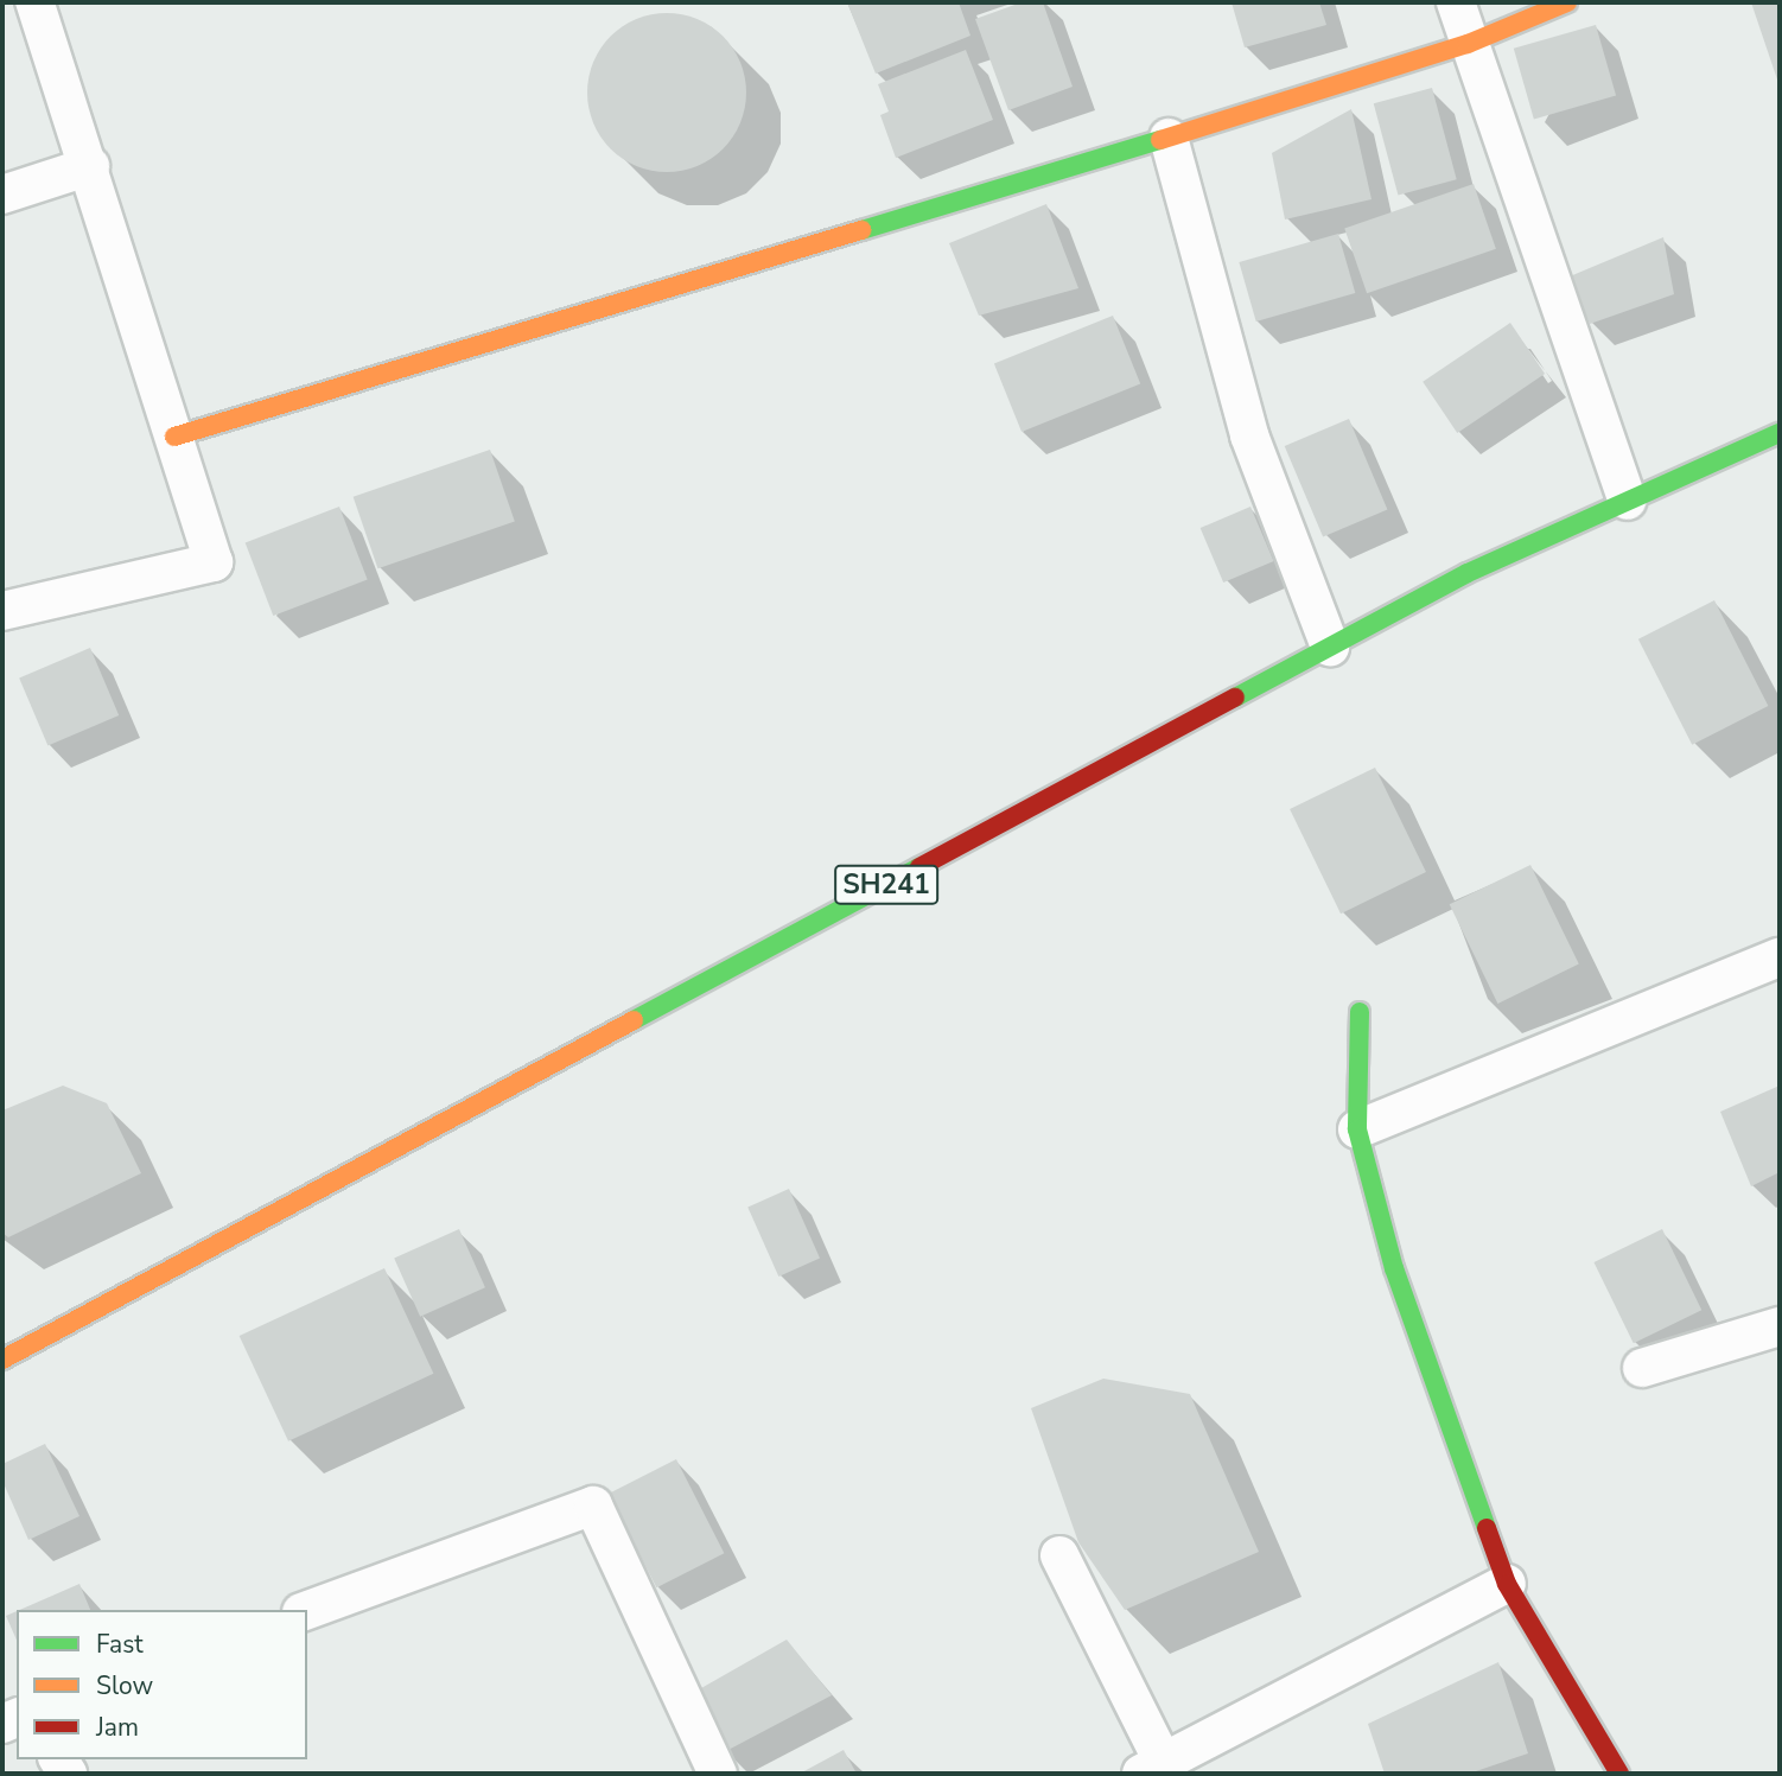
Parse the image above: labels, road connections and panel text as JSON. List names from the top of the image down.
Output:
{
  "streets": {
    "street": ["SH241"]
  },
  "legend": ["Fast", "Slow", "Jam"]
}
